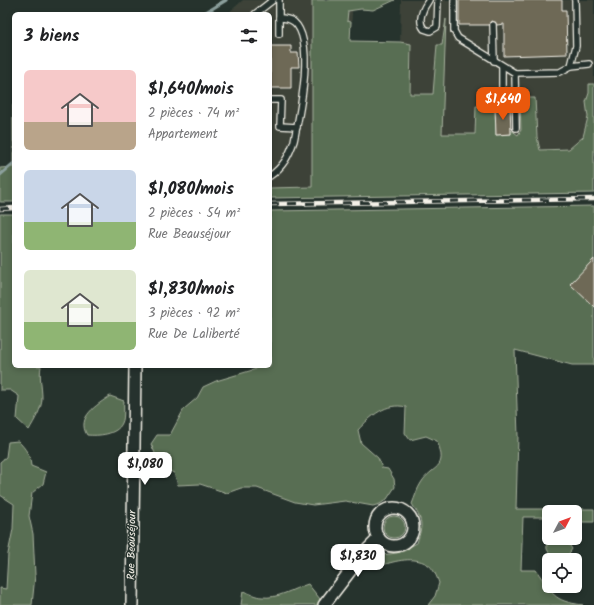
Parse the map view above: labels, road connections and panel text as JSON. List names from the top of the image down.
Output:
{
  "streets": {
    "street": ["Rue Beauséjour"]
  },
  "north": "top right",
  "page": {
    "heading": "3 biens",
    "list": [
      {
        "name": "$1,640/mois",
        "note": "2 pièces · 74 m² · Appartement"
      },
      {
        "name": "$1,080/mois",
        "note": "2 pièces · 54 m² · Rue Beauséjour"
      },
      {
        "name": "$1,830/mois",
        "note": "3 pièces · 92 m² · Rue De Laliberté"
      }
    ],
    "price": ["$1,640", "$1,080", "$1,830"]
  }
}
